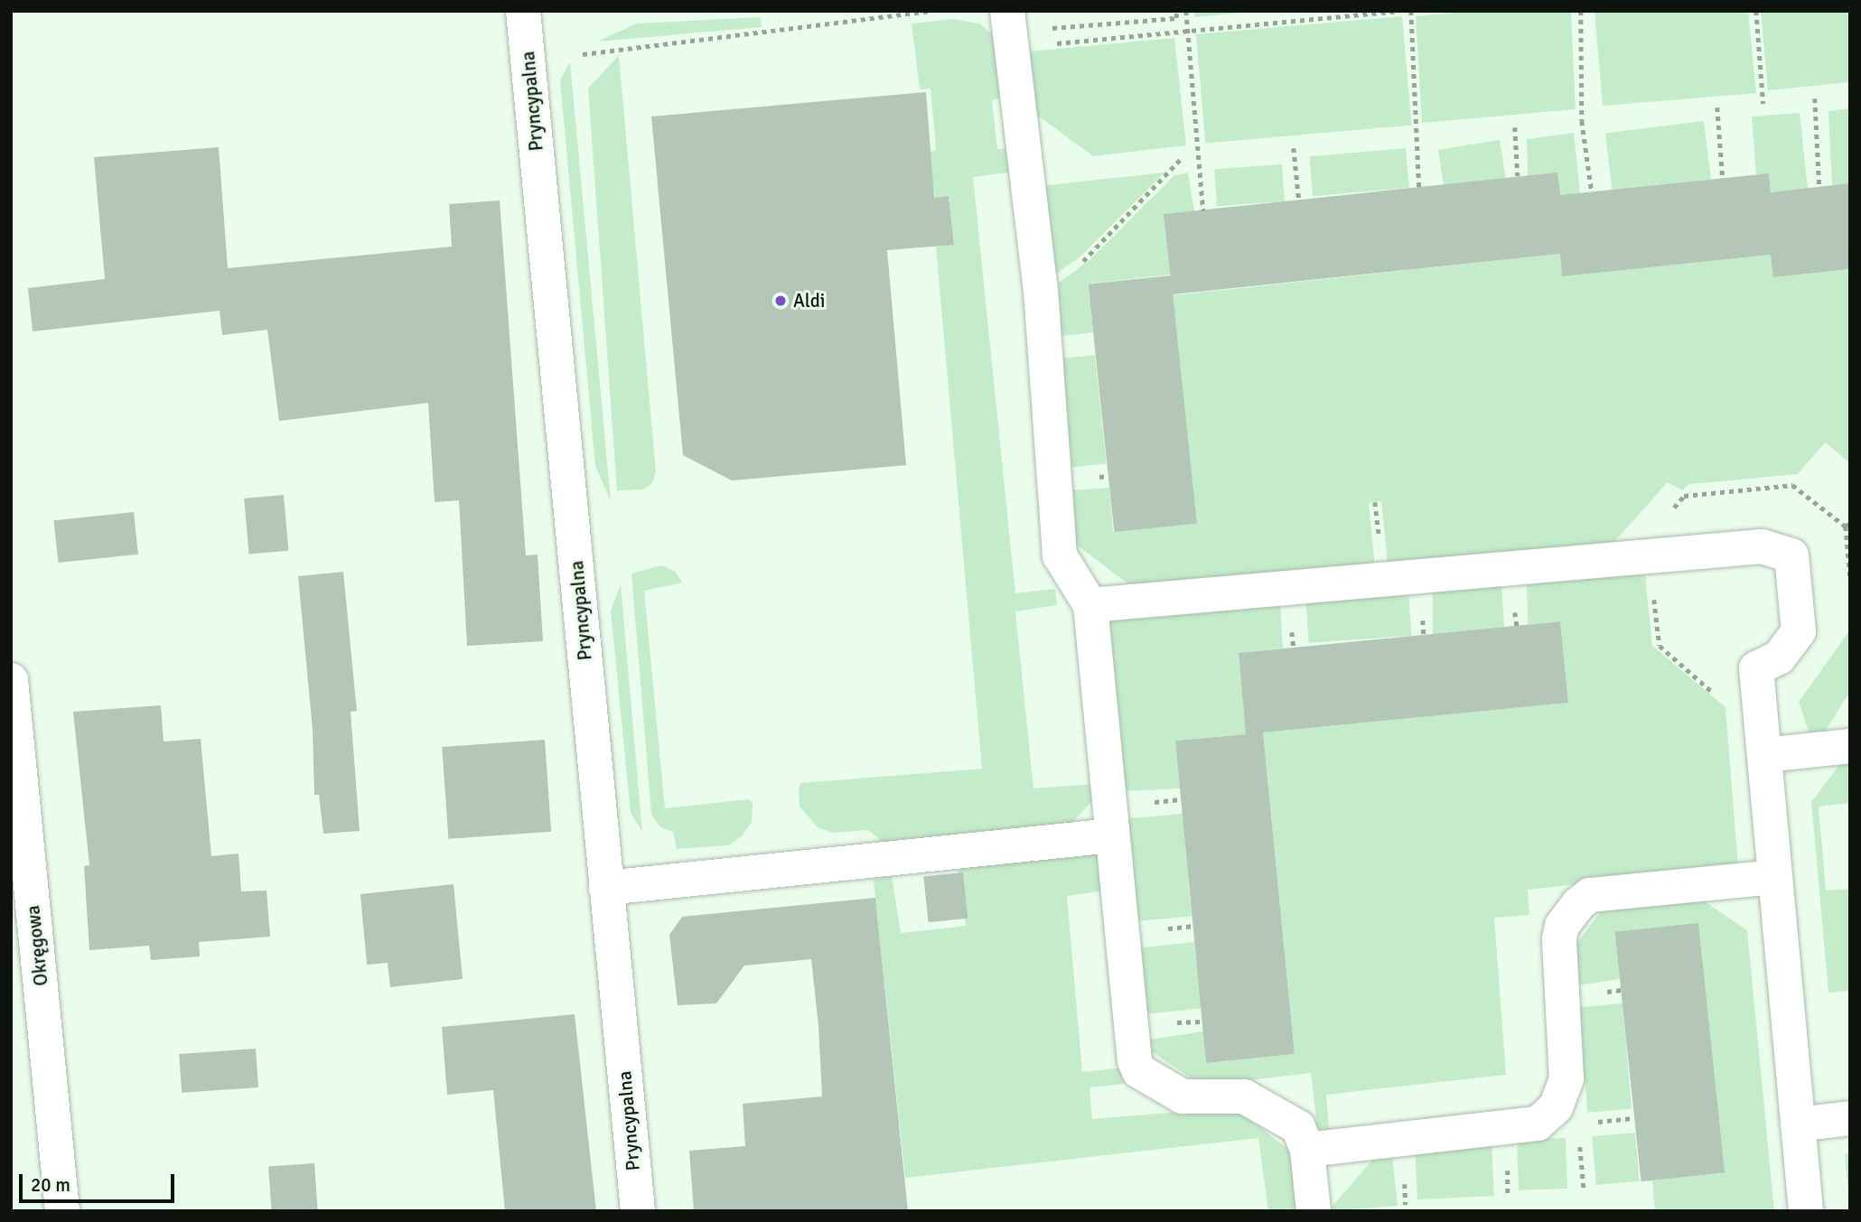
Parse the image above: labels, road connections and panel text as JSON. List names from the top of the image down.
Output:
{
  "streets": {
    "street": ["Pryncypalna", "Okręgowa"]
  },
  "places": ["Aldi"],
  "scale_bar": "20 m"
}
